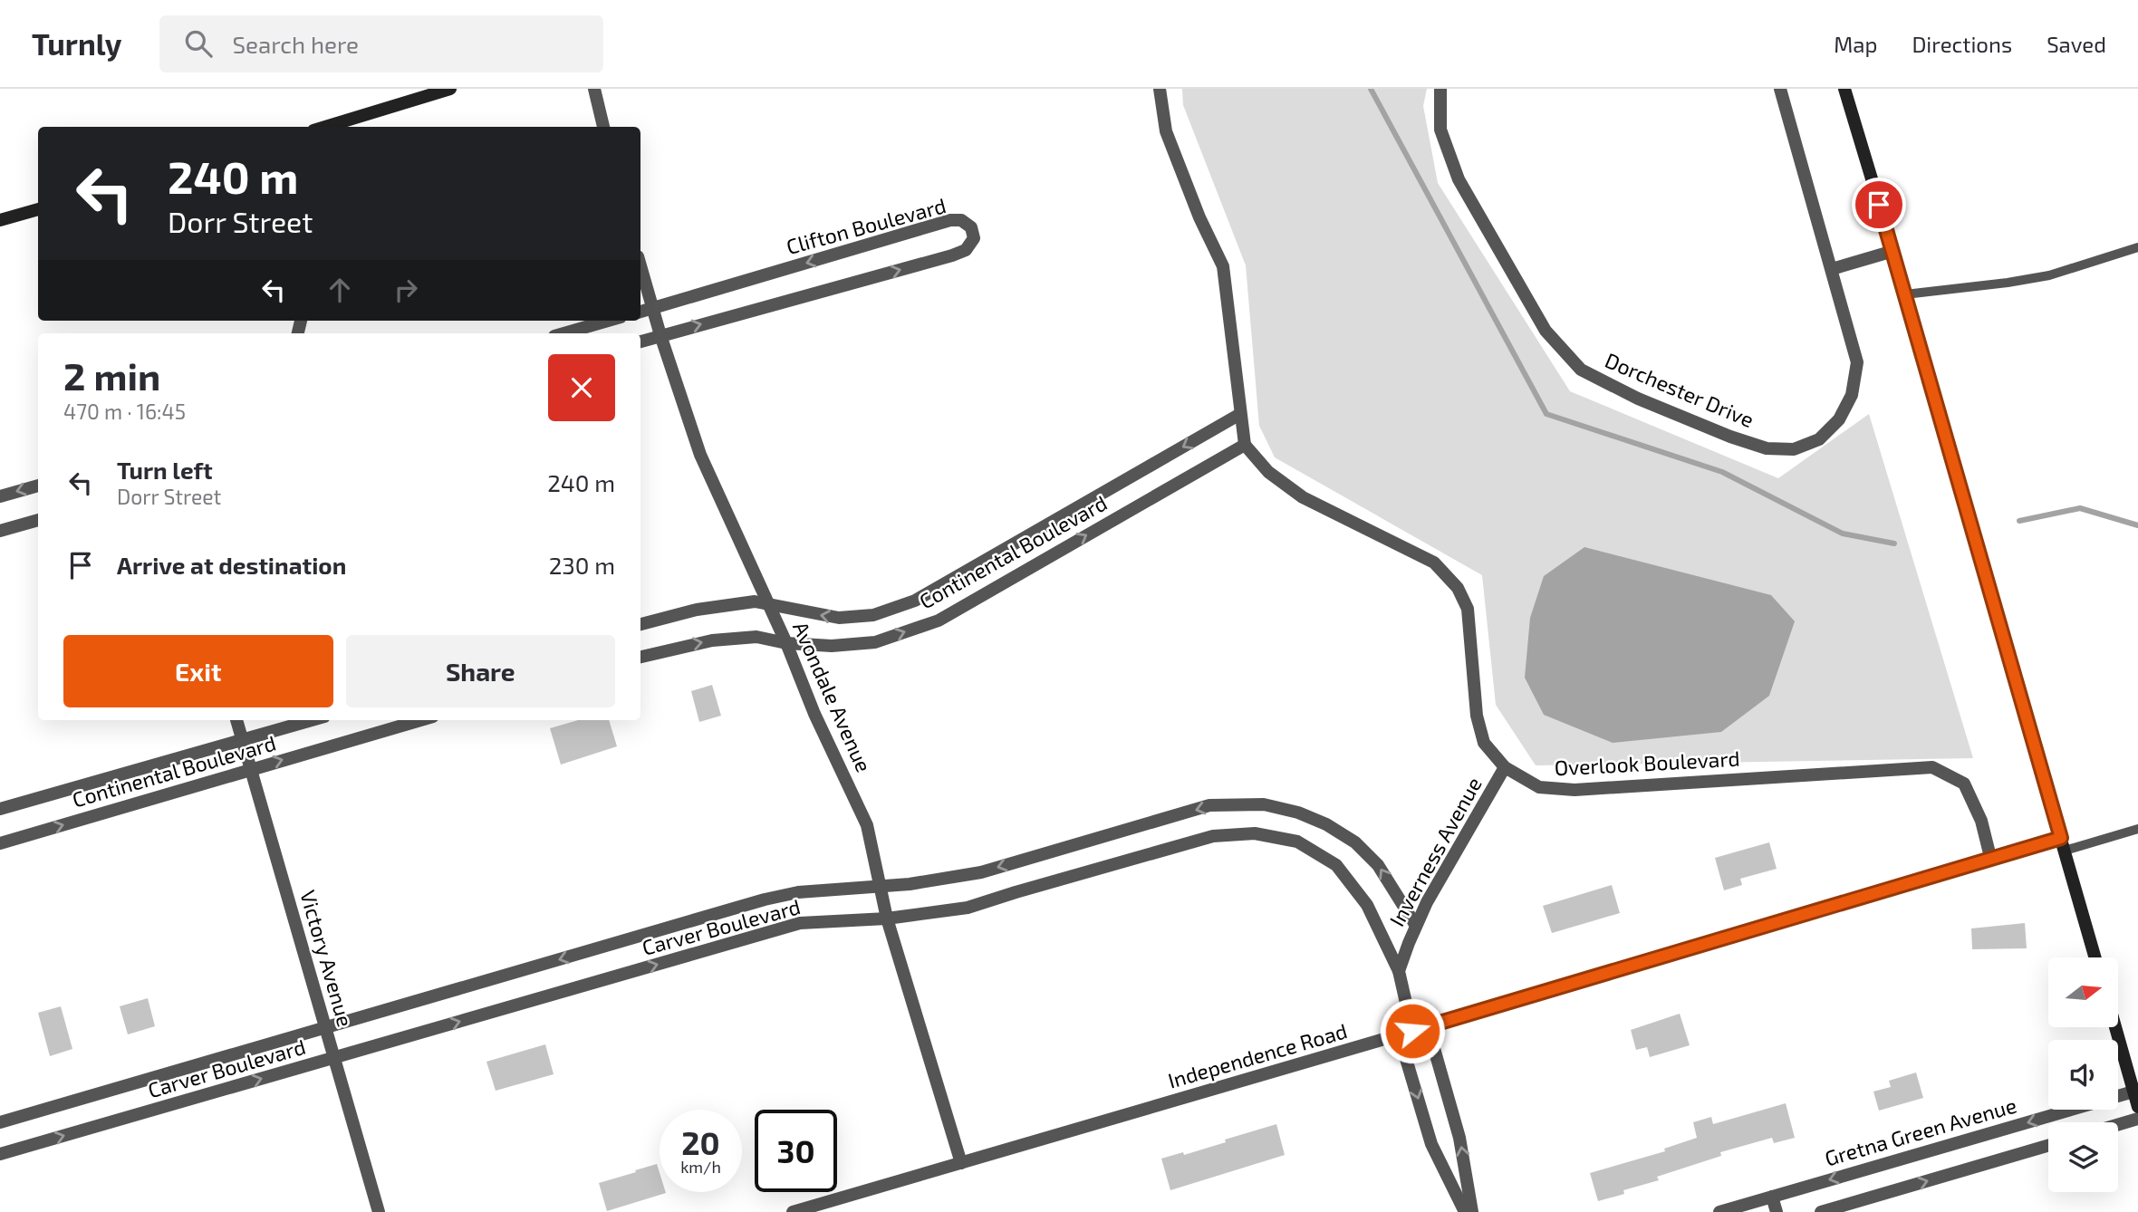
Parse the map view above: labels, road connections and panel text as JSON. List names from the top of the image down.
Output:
{
  "streets": {
    "street": [
      "Clifton Boulevard",
      "Dorchester Drive",
      "Continental Boulevard",
      "Avondale Avenue",
      "Overlook Boulevard",
      "Inverness Avenue",
      "Carver Boulevard",
      "Victory Avenue",
      "Independence Road",
      "Gretna Green Avenue"
    ]
  },
  "crossings": [
    ["Clifton Boulevard", "Avondale Avenue"],
    ["Continental Boulevard", "Avondale Avenue"],
    ["Continental Boulevard", "Overlook Boulevard"],
    ["Continental Boulevard", "Victory Avenue"],
    ["Avondale Avenue", "Carver Boulevard"],
    ["Avondale Avenue", "Independence Road"],
    ["Overlook Boulevard", "Inverness Avenue"],
    ["Overlook Boulevard", "Independence Road"],
    ["Inverness Avenue", "Carver Boulevard"],
    ["Carver Boulevard", "Victory Avenue"]
  ],
  "north": "right",
  "page": {
    "header": "Turnly",
    "search": "Search here",
    "nav": ["Map", "Directions", "Saved"],
    "turn": ["240 m", "Dorr Street"],
    "heading": ["2 min", "470 m · 16:45"],
    "list": [
      {
        "name": "Turn left",
        "note": "Dorr Street",
        "value": "240 m"
      },
      {
        "name": "Arrive at destination",
        "value": "230 m"
      }
    ],
    "buttons": ["Exit", "Share"],
    "speed": "20 km/h",
    "limit": "30"
  }
}
